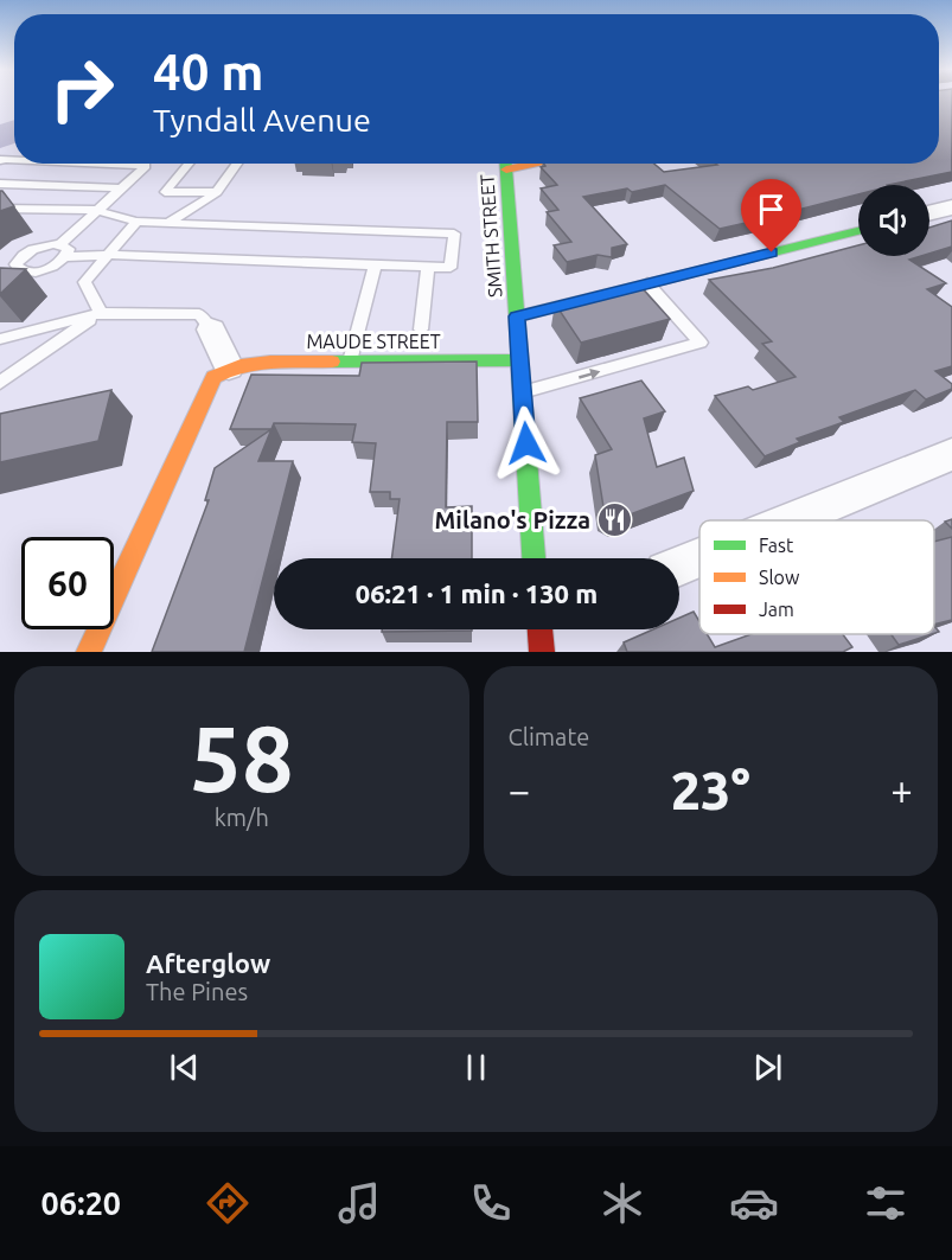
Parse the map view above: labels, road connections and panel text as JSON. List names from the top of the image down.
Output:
{
  "streets": {
    "street": ["SMITH STREET", "MAUDE STREET"]
  },
  "crossings": [
    ["SMITH STREET", "MAUDE STREET"]
  ],
  "places": {
    "restaurant": ["Milano's Pizza"]
  },
  "legend": ["Fast", "Slow", "Jam"],
  "page": {
    "turn": ["40 m", "Tyndall Avenue"],
    "limit": "60",
    "trip": "06:21 · 1 min · 130 m",
    "tile": [
      ["58", "km/h"],
      "Climate"
    ],
    "heat": ["−", "23°", "+"],
    "song": ["Afterglow", "The Pines"],
    "tabs": "06:20"
  }
}
